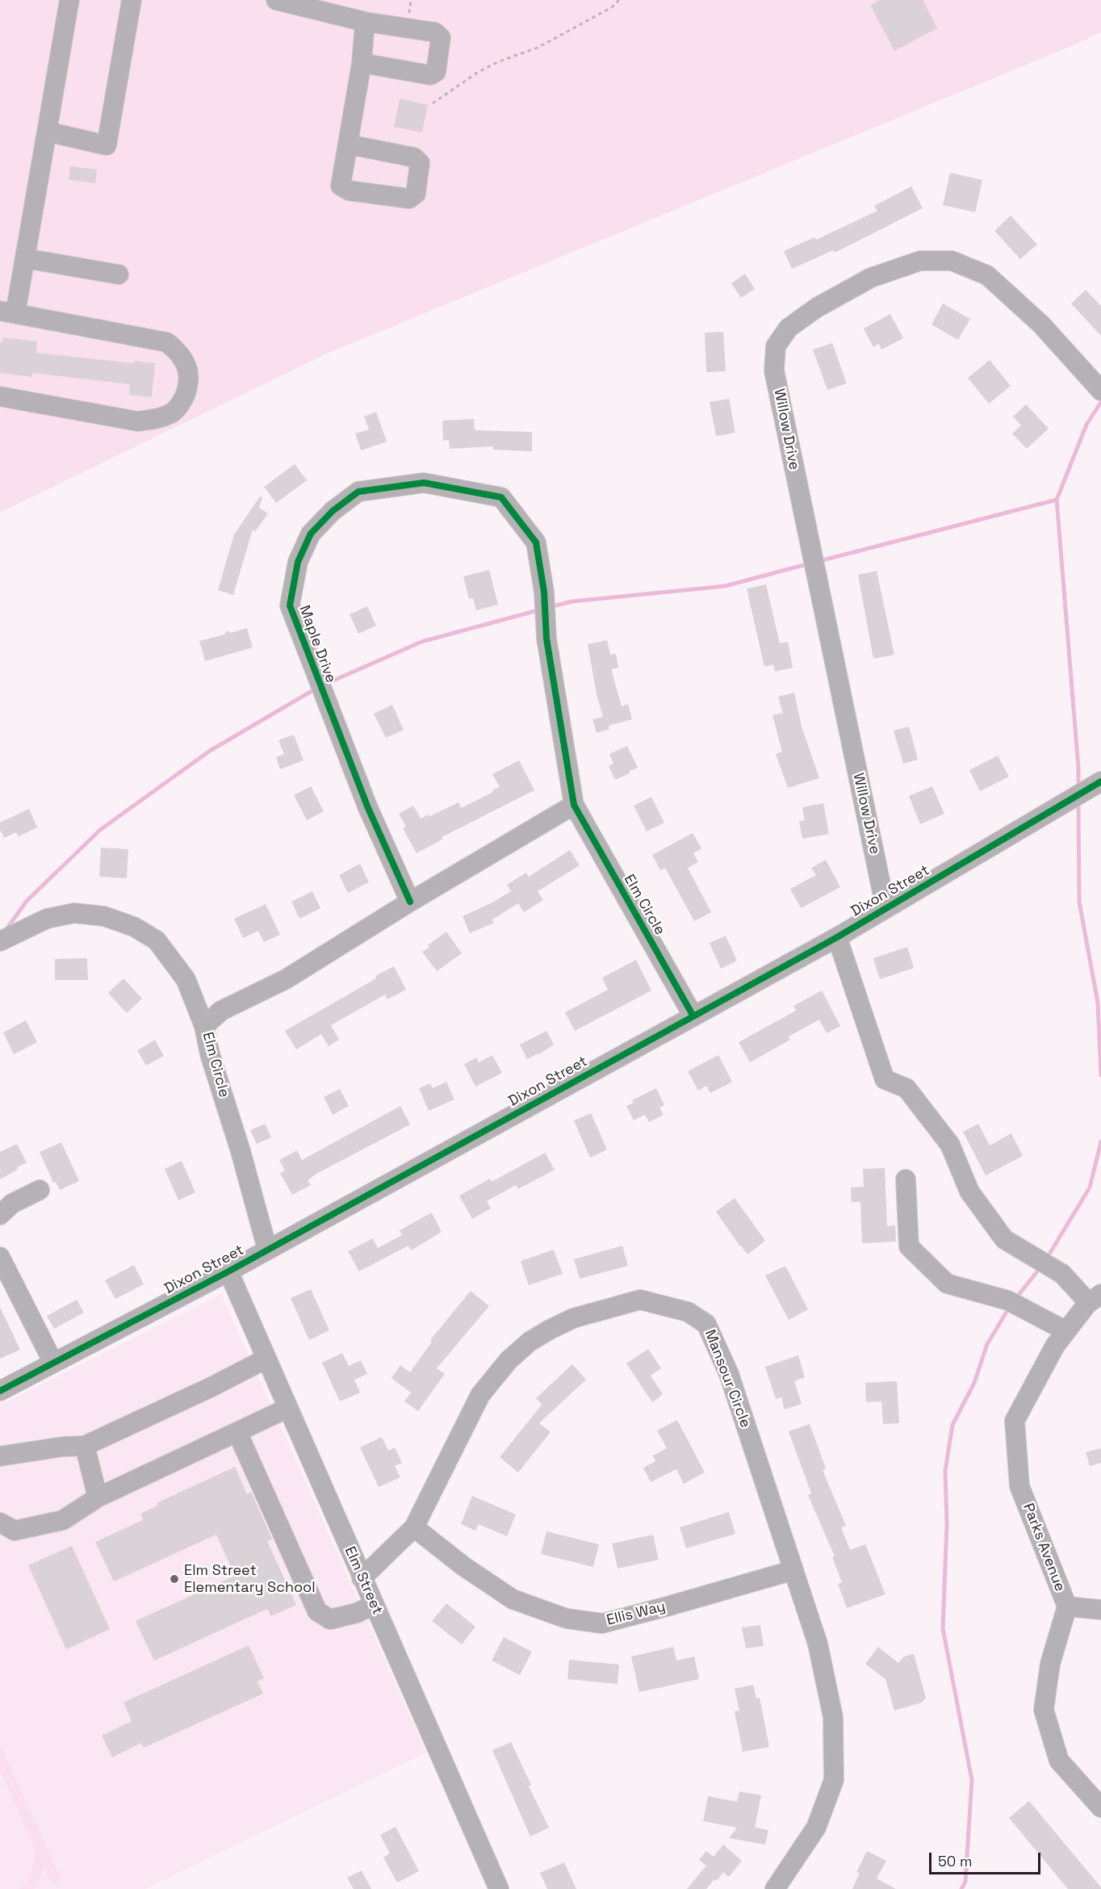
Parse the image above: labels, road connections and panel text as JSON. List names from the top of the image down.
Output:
{
  "streets": {
    "street": [
      "Willow Drive",
      "Maple Drive",
      "Dixon Street",
      "Elm Circle",
      "Mansour Circle",
      "Parks Avenue",
      "Elm Street",
      "Ellis Way"
    ]
  },
  "crossings": [
    ["Willow Drive", "Dixon Street"],
    ["Maple Drive", "Elm Circle"],
    ["Dixon Street", "Elm Circle"],
    ["Dixon Street", "Elm Street"],
    ["Mansour Circle", "Elm Street"],
    ["Mansour Circle", "Ellis Way"]
  ],
  "places": ["Elm Street Elementary School"],
  "scale_bar": "50 m"
}
